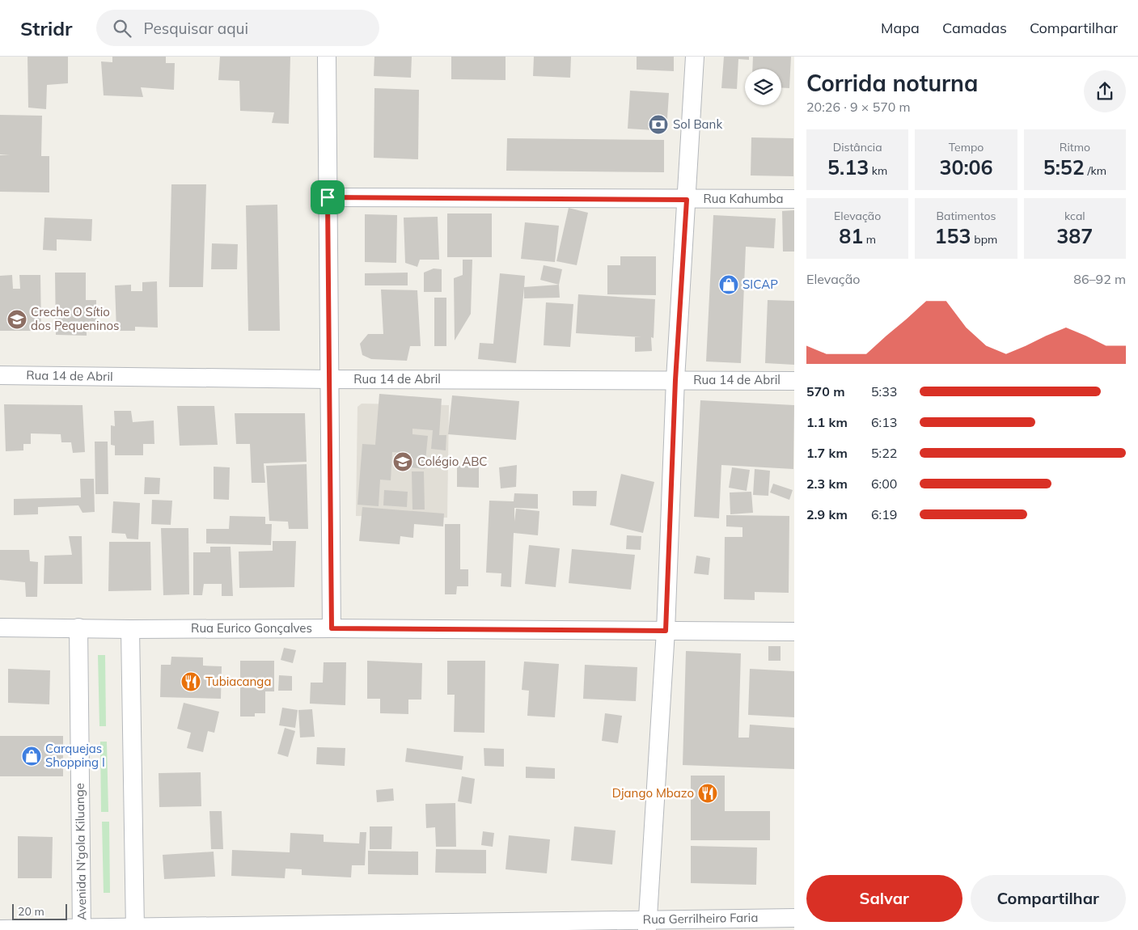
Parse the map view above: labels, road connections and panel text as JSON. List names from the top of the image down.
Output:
{
  "streets": {
    "street": [
      "Rua Kahumba",
      "Rua 14 de Abril",
      "Rua Eurico Gonçalves",
      "Avenida N'gola Kiluange",
      "Rua Gerrilheiro Faria"
    ]
  },
  "crossings": [
    ["Rua Eurico Gonçalves", "Avenida N'gola Kiluange"],
    ["Avenida N'gola Kiluange", "Rua Gerrilheiro Faria"]
  ],
  "places": {
    "bank": ["Sol Bank"],
    "shop": ["SICAP", "Carquejas Shopping I"],
    "school or university": ["Creche O Sítio dos Pequeninos", "Colégio ABC"],
    "restaurant": ["Tubiacanga", "Django Mbazo"]
  },
  "scale_bar": "20 m",
  "page": {
    "header": "Stridr",
    "search": "Pesquisar aqui",
    "nav": ["Mapa", "Camadas", "Compartilhar"],
    "heading": ["Corrida noturna", "20:26 · 9 × 570 m"],
    "stats": [
      ["Distância", "5.13 km"],
      ["Tempo", "30:06"],
      ["Ritmo", "5:52 /km"],
      ["Elevação", "81 m"],
      ["Batimentos", "153 bpm"],
      ["kcal", "387"]
    ],
    "chart": ["Elevação", "86–92 m"],
    "list": [
      {
        "name": "570 m",
        "note": "5:33"
      },
      {
        "name": "1.1 km",
        "note": "6:13"
      },
      {
        "name": "1.7 km",
        "note": "5:22"
      },
      {
        "name": "2.3 km",
        "note": "6:00"
      },
      {
        "name": "2.9 km",
        "note": "6:19"
      }
    ],
    "buttons": ["Salvar", "Compartilhar"],
    "scale": "20 m"
  }
}
